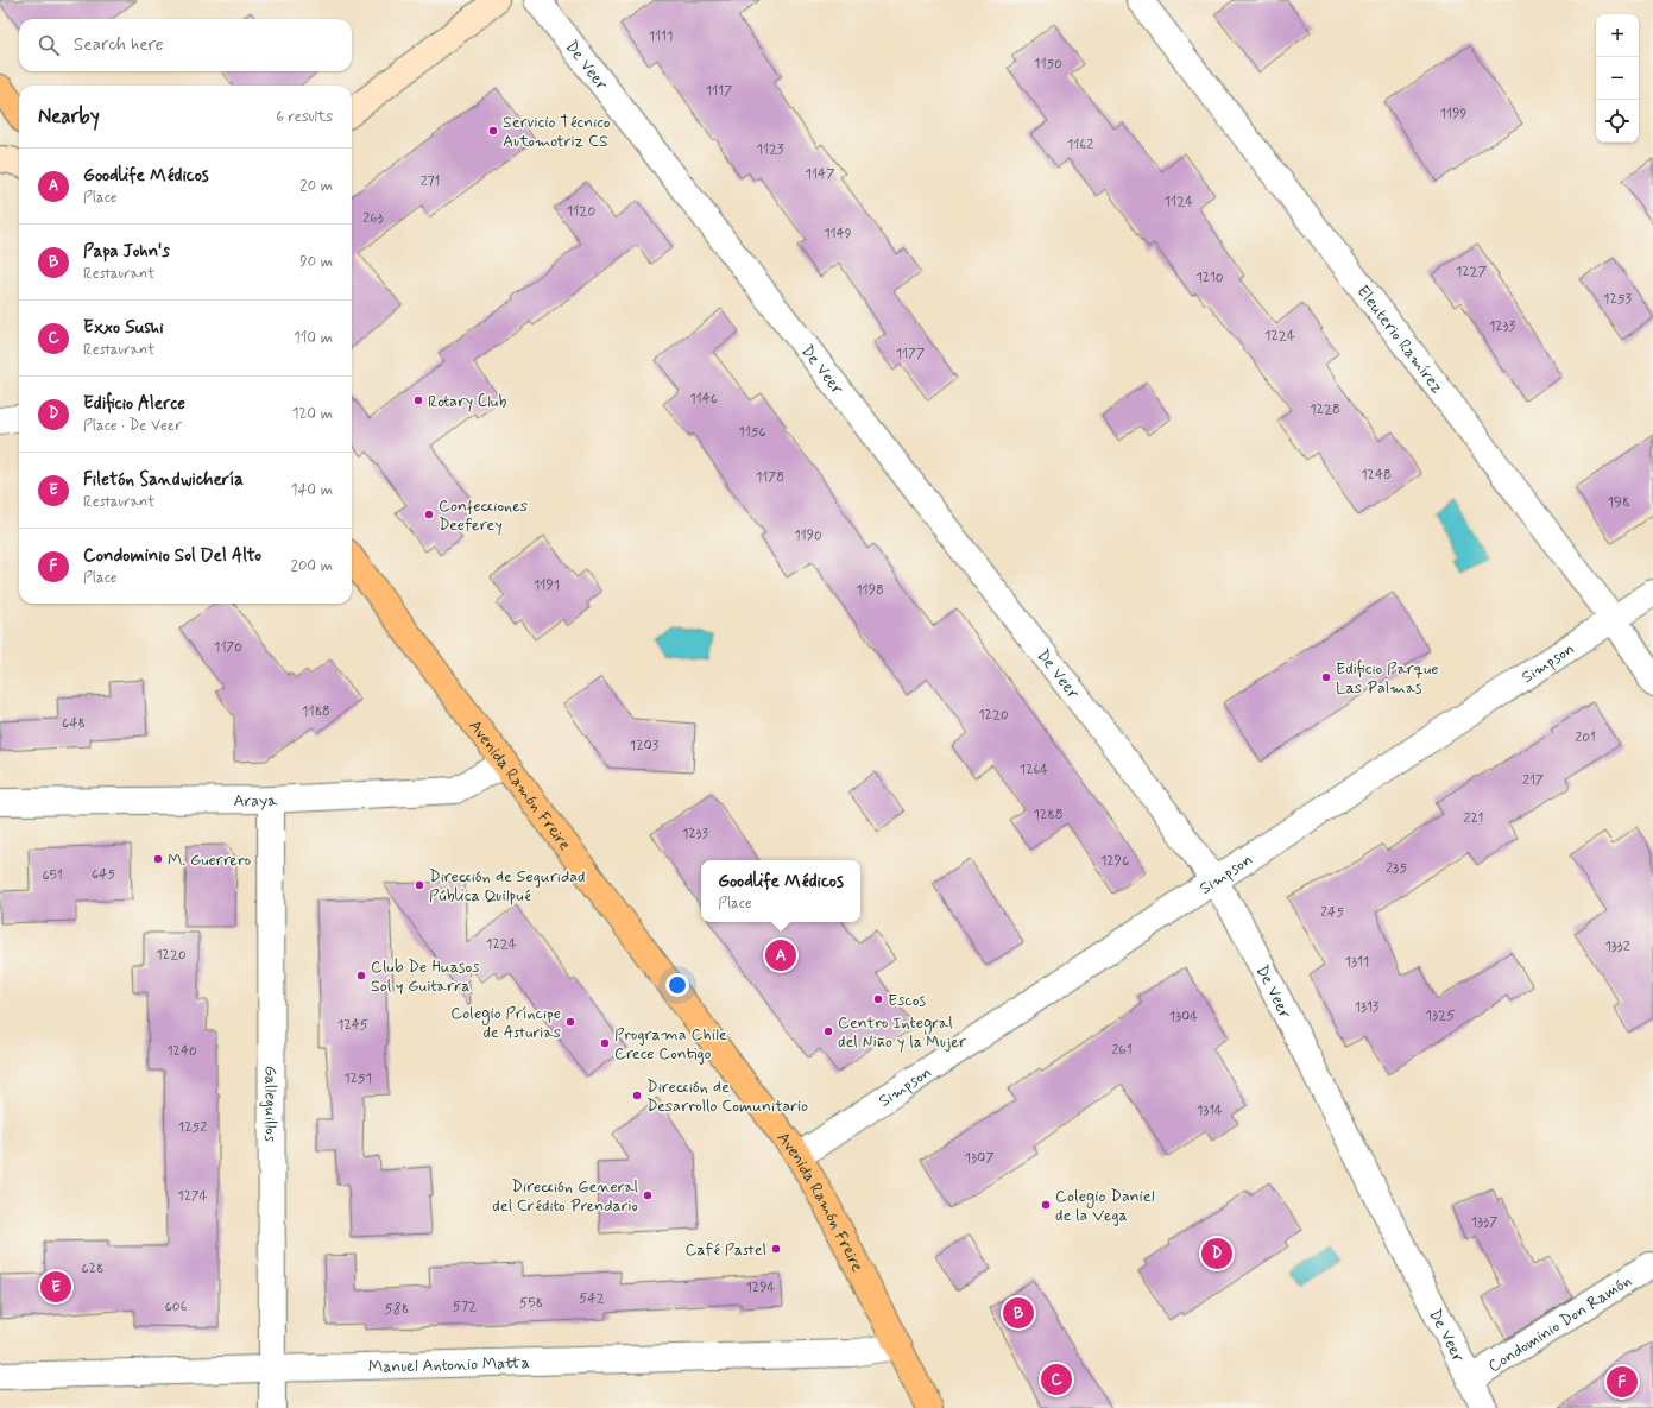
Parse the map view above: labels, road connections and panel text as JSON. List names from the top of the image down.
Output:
{
  "streets": {
    "main road": ["Avenida Ramón Freire"],
    "street": [
      "De Veer",
      "Eleuterio Ramírez",
      "Simpson",
      "Araya",
      "Galleguillos",
      "Condominio Don Ramón",
      "Manuel Antonio Matta"
    ]
  },
  "crossings": [
    ["De Veer", "Simpson"],
    ["De Veer", "Condominio Don Ramón"],
    ["Eleuterio Ramírez", "Simpson"],
    ["Simpson", "Avenida Ramón Freire"],
    ["Avenida Ramón Freire", "Araya"],
    ["Avenida Ramón Freire", "Manuel Antonio Matta"],
    ["Araya", "Galleguillos"],
    ["Galleguillos", "Manuel Antonio Matta"]
  ],
  "places": [
    "Servicio Técnico Automotriz CS",
    "Rotary Club",
    "Confecciones Deeferey",
    "Edificio Parque Las Palmas",
    "M. Guerrero",
    "Dirección de Seguridad Pública Quilpué",
    "Club De Huasos Sol y Guitarra",
    "Escos",
    "Colegio Príncipe de Asturias",
    "Centro Integral del Niño y la Mujer",
    "Programa Chile Crece Contigo",
    "Dirección de Desarrollo Comunitario",
    "Dirección General del Crédito Prendario",
    "Colegio Daniel de la Vega",
    "Café Pastel"
  ],
  "house_numbers": [
    "1111",
    "1150",
    "1117",
    "1199",
    "1162",
    "1123",
    "1147",
    "271",
    "1124",
    "1120",
    "263",
    "1149",
    "1227",
    "1210",
    "1253",
    "1233",
    "1224",
    "1177",
    "1146",
    "1228",
    "1156",
    "1248",
    "1178",
    "198",
    "1190",
    "1191",
    "1198",
    "1170",
    "1188",
    "1220",
    "648",
    "201",
    "1203",
    "1264",
    "217",
    "1288",
    "221",
    "1233",
    "1296",
    "235",
    "645",
    "651",
    "245",
    "1224",
    "1332",
    "1220",
    "1311",
    "1313",
    "1325",
    "1304",
    "1245",
    "261",
    "1240",
    "1251",
    "1314",
    "1252",
    "1307",
    "1274",
    "1337",
    "628",
    "1294",
    "542",
    "558",
    "606",
    "572",
    "588"
  ],
  "page": {
    "map_buttons": ["+", "−"],
    "search": "Search here",
    "heading": ["Nearby", "6 results"],
    "list": [
      {
        "mark": "A",
        "name": "Goodlife Médicos",
        "note": "Place",
        "value": "20 m"
      },
      {
        "mark": "B",
        "name": "Papa John's",
        "note": "Restaurant",
        "value": "90 m"
      },
      {
        "mark": "C",
        "name": "Exxo Sushi",
        "note": "Restaurant",
        "value": "110 m"
      },
      {
        "mark": "D",
        "name": "Edificio Alerce",
        "note": "Place · De Veer",
        "value": "120 m"
      },
      {
        "mark": "E",
        "name": "Filetón Sandwichería",
        "note": "Restaurant",
        "value": "140 m"
      },
      {
        "mark": "F",
        "name": "Condominio Sol Del Alto",
        "note": "Place",
        "value": "200 m"
      }
    ],
    "popup": ["Goodlife Médicos", "Place"],
    "pins": [
      "A",
      "D",
      "E",
      "B",
      "C",
      "F"
    ]
  }
}
